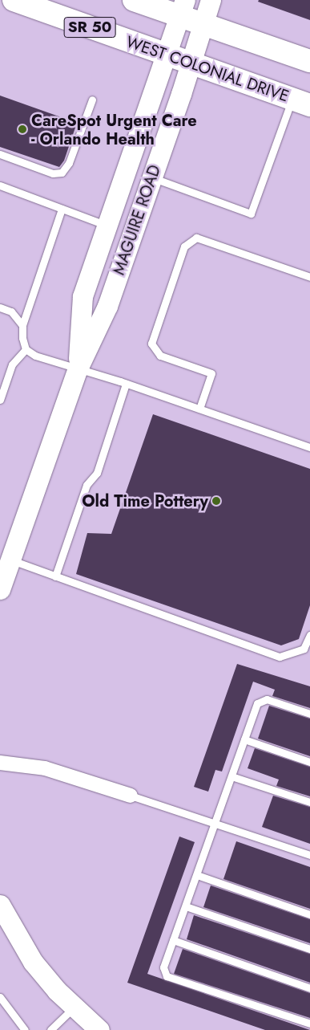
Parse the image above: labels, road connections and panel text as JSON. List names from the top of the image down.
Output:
{
  "streets": {
    "highway": ["SR 50", "WEST COLONIAL DRIVE"],
    "main road": ["MAGUIRE ROAD"]
  },
  "crossings": [
    ["SR 50", "MAGUIRE ROAD"],
    ["WEST COLONIAL DRIVE", "MAGUIRE ROAD"]
  ],
  "places": ["CareSpot Urgent Care - Orlando Health", "Old Time Pottery"]
}
